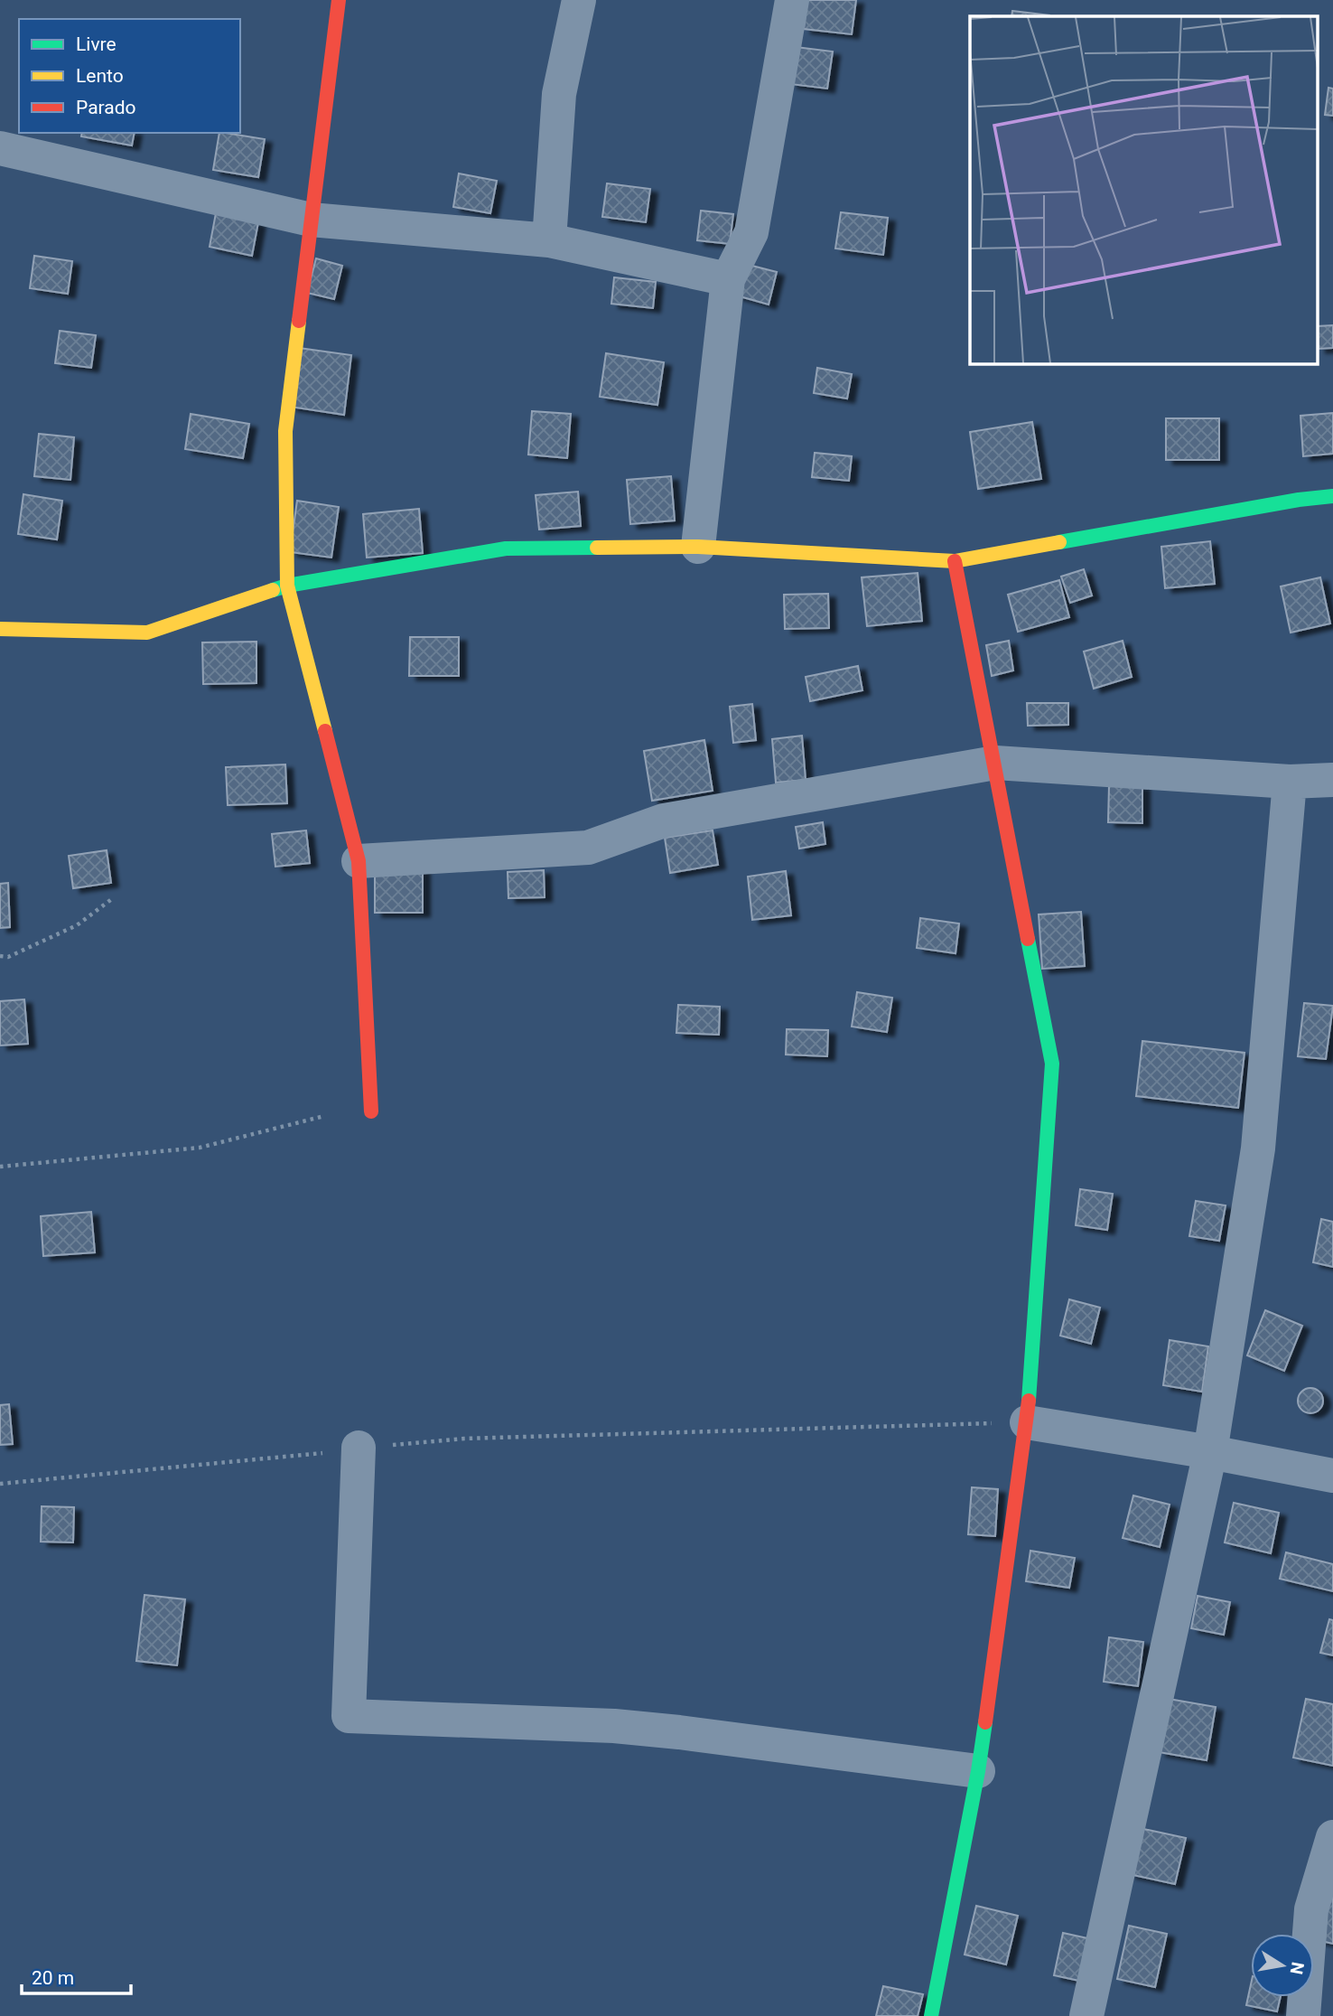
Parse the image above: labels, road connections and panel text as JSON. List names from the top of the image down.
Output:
{
  "legend": ["Livre", "Lento", "Parado"],
  "scale_bar": "20 m",
  "north": "right"
}
